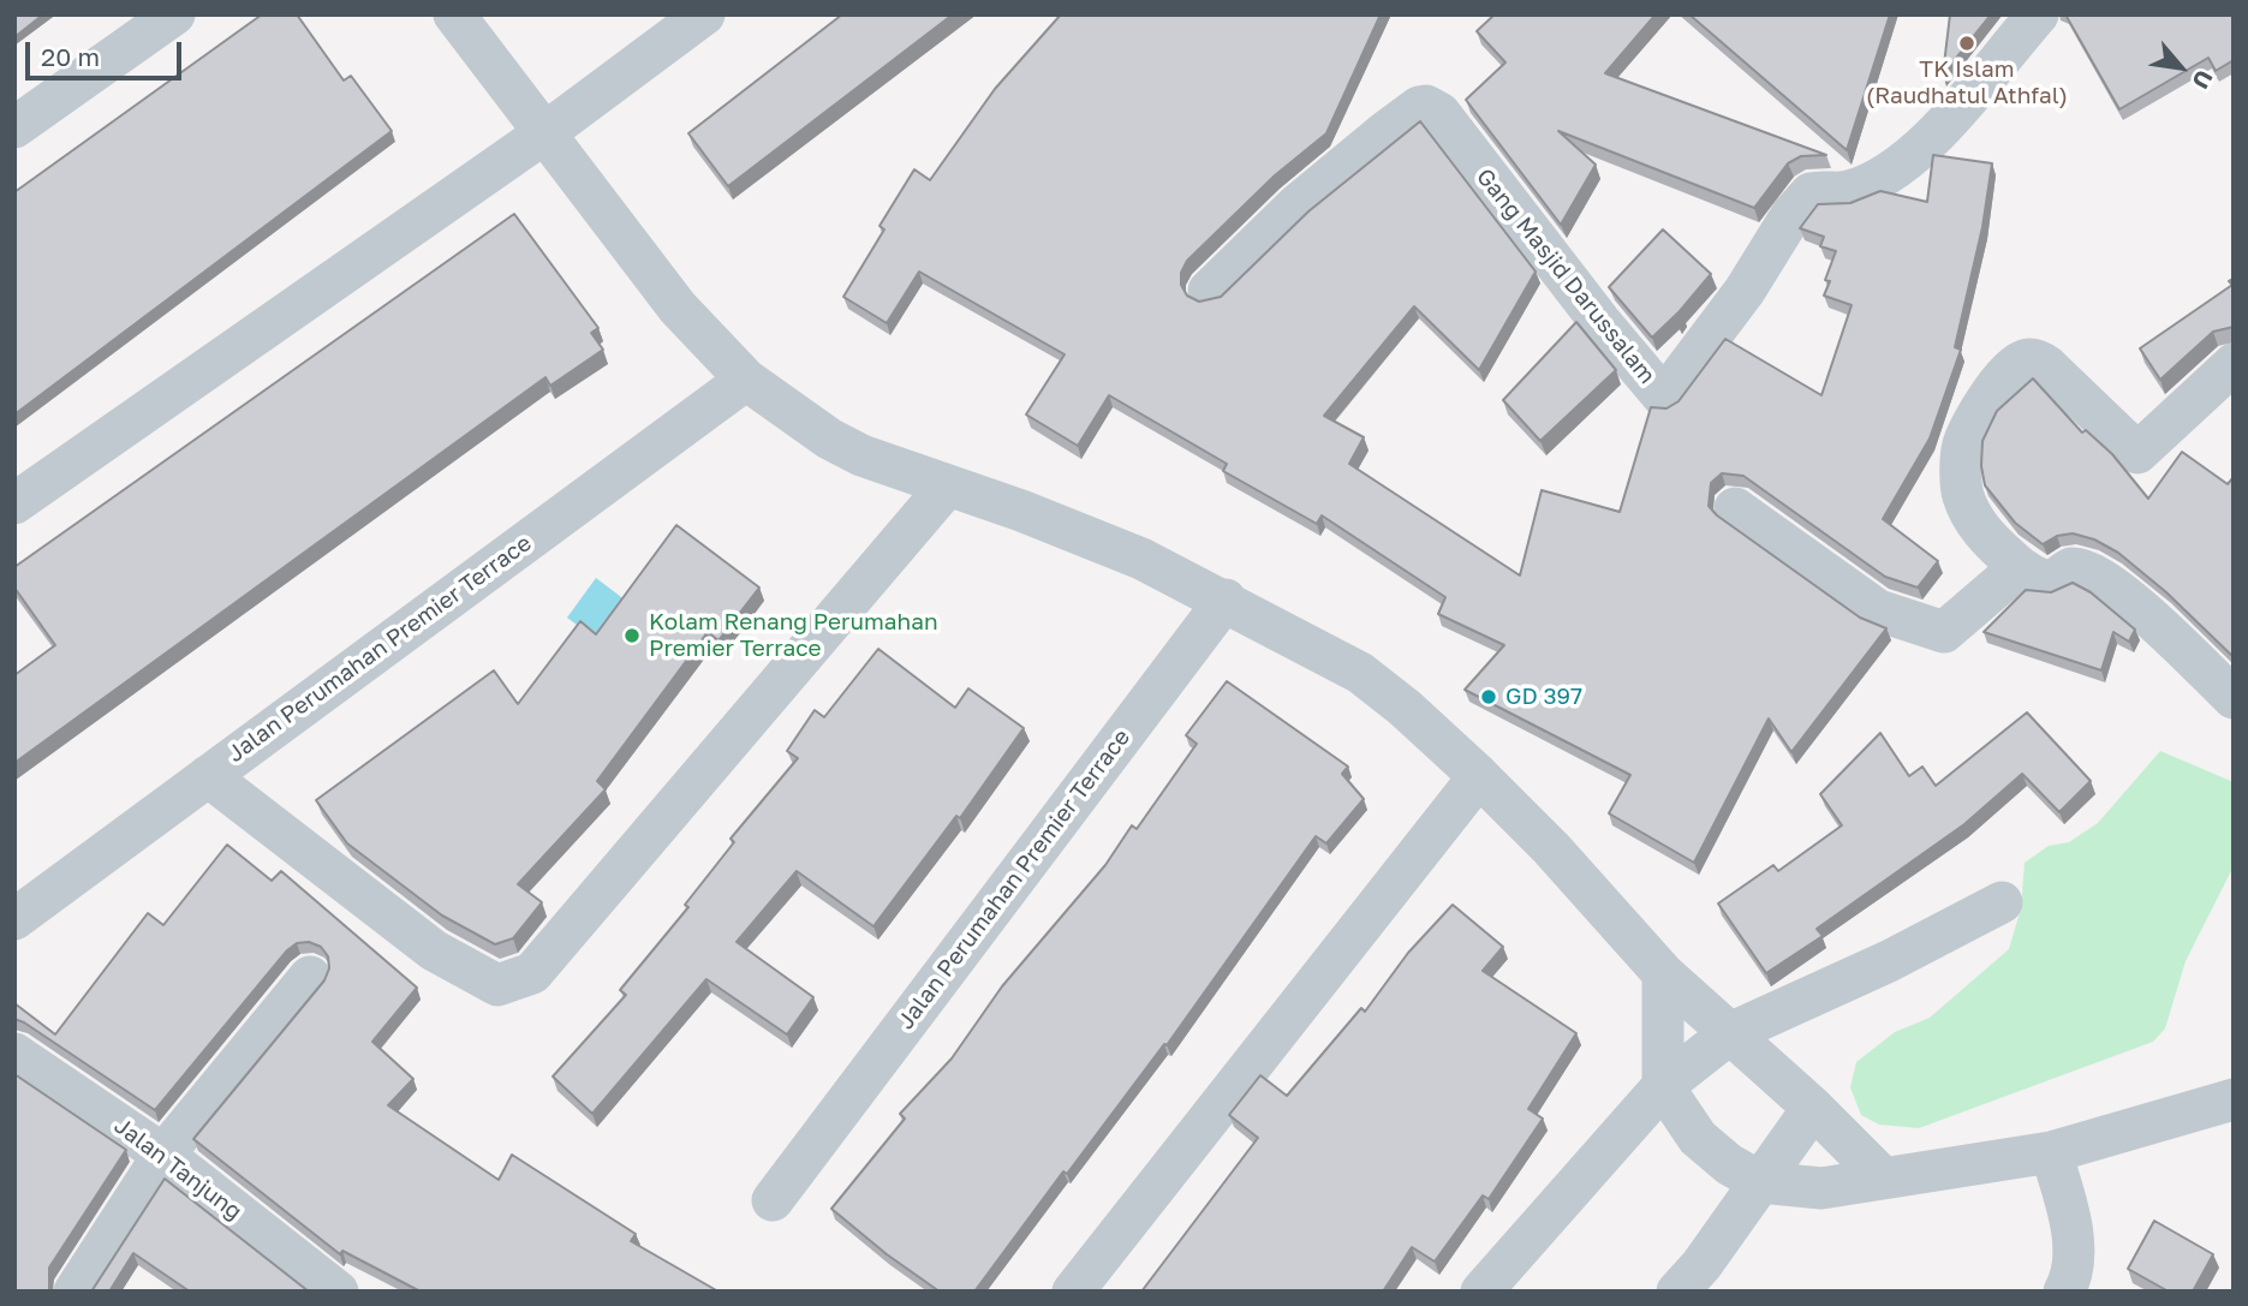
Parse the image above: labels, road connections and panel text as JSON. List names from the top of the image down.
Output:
{
  "streets": {
    "street": ["Gang Masjid Darussalam", "Jalan Perumahan Premier Terrace", "Jalan Tanjung"]
  },
  "places": ["TK Islam (Raudhatul Athfal)", "Kolam Renang Perumahan Premier Terrace", "GD 397"],
  "scale_bar": "20 m",
  "north": "bottom right"
}
